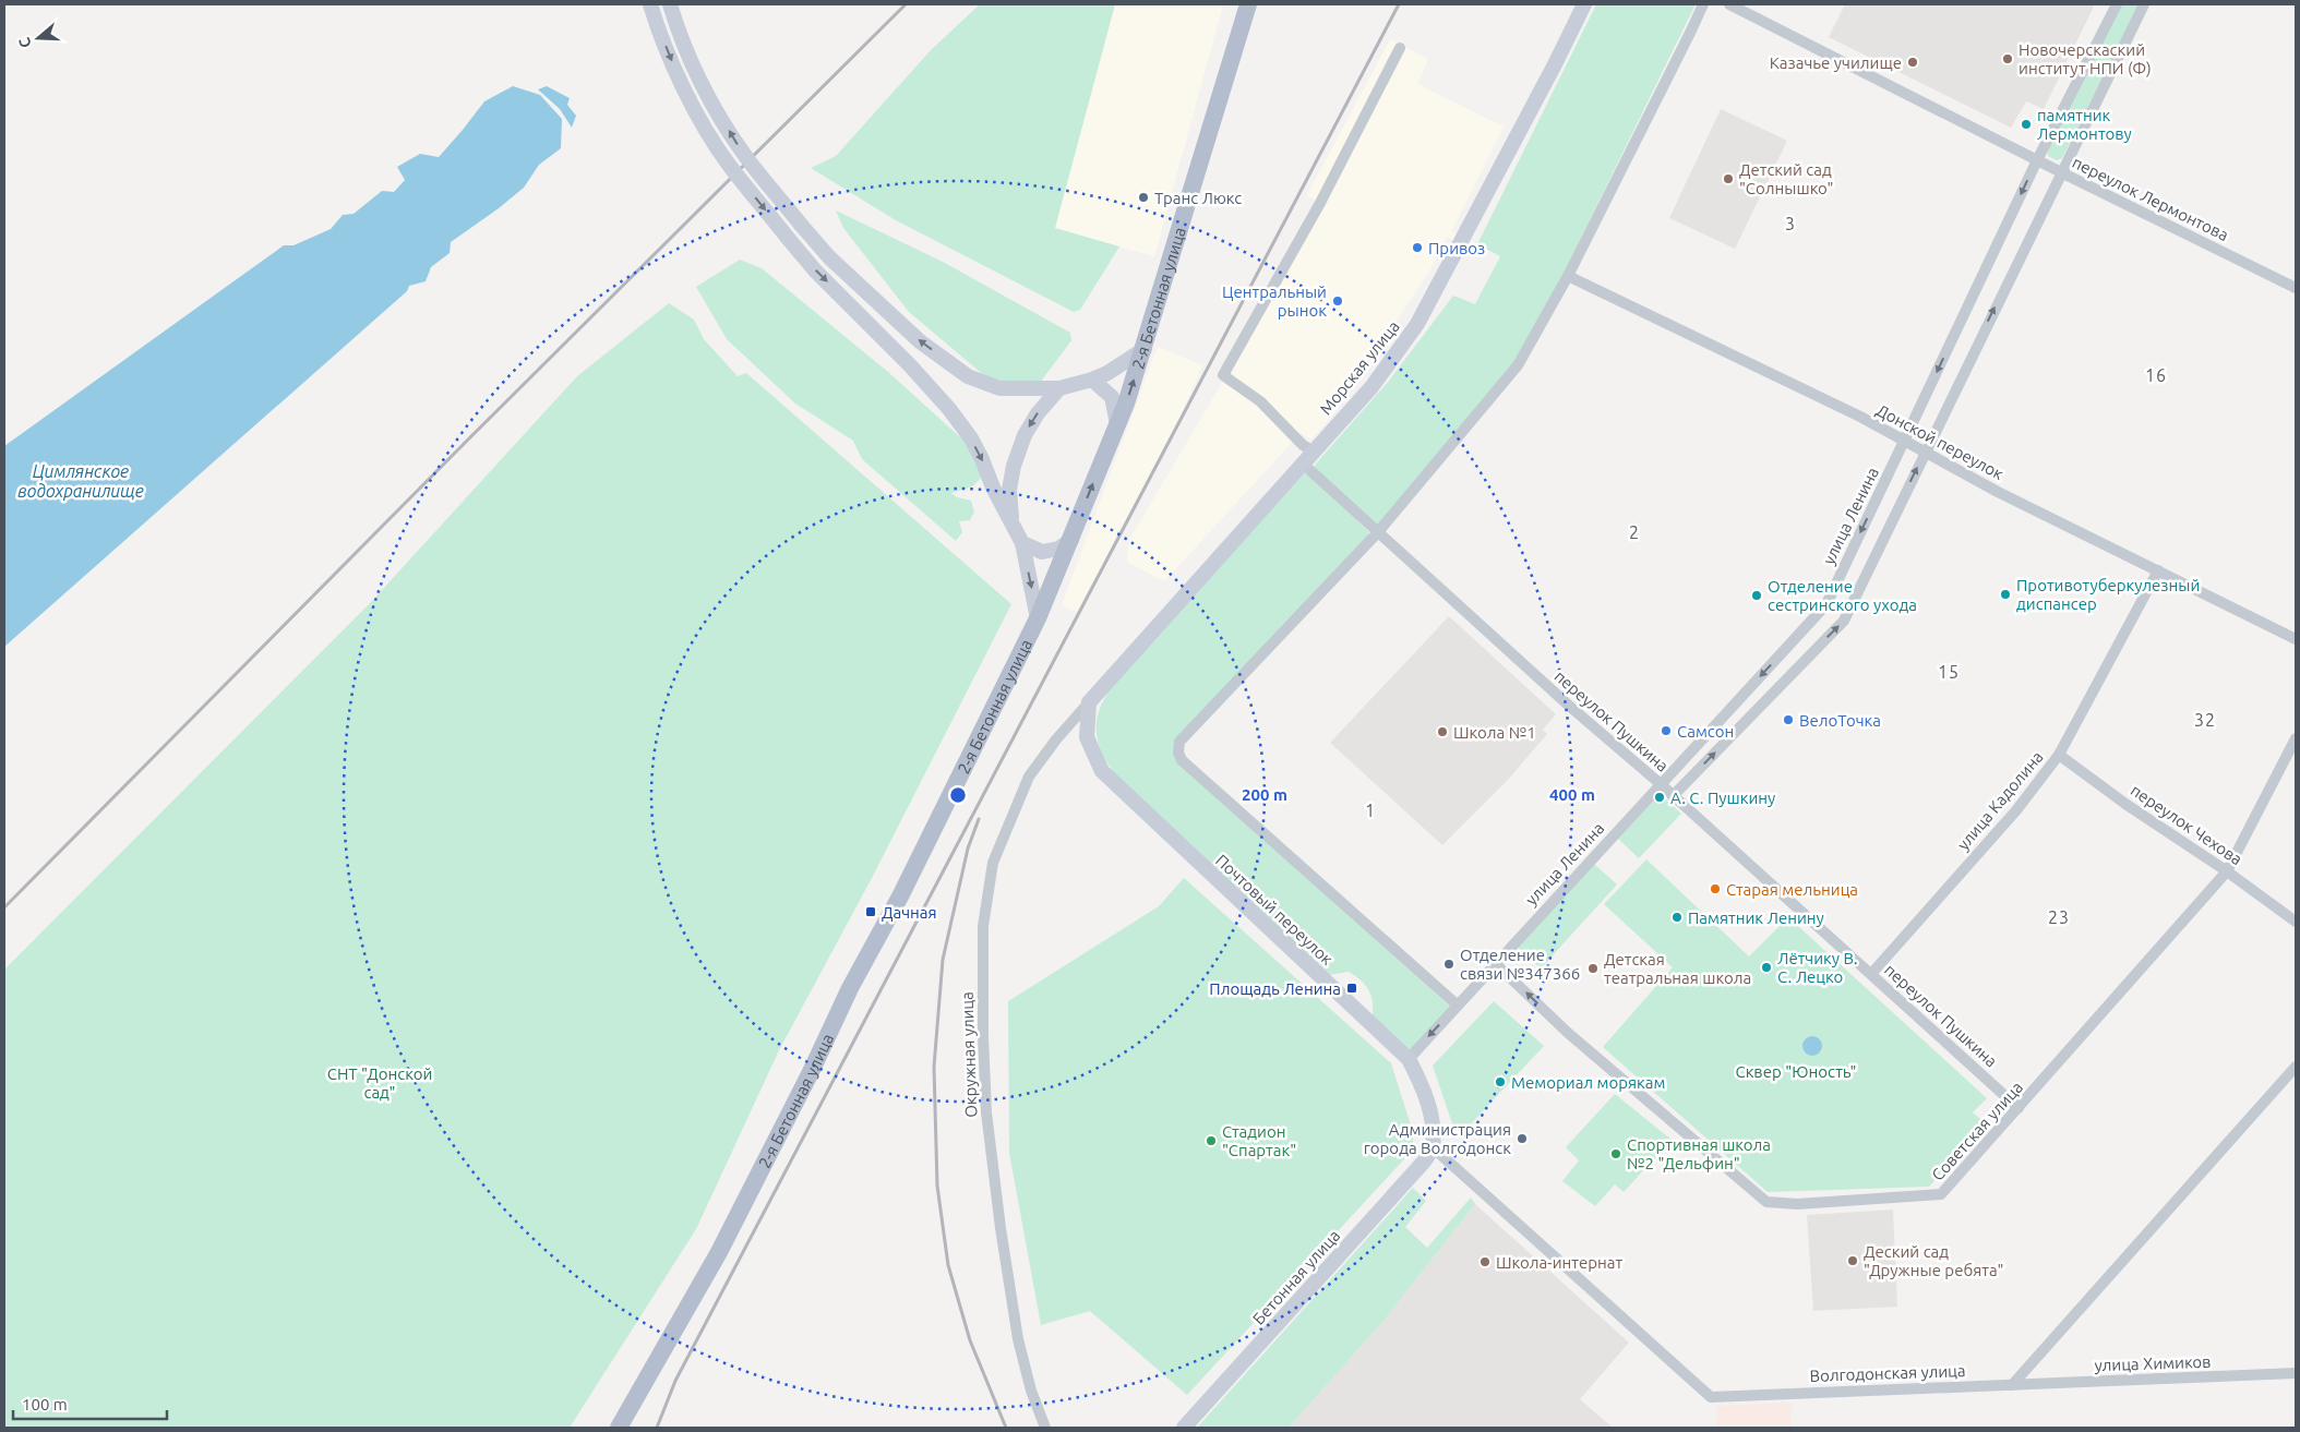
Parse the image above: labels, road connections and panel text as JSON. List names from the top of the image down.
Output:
{
  "streets": {
    "main road": ["2-я Бетонная улица"],
    "street": [
      "переулок Лермонтова",
      "Морская улица",
      "Донской переулок",
      "улица Ленина",
      "переулок Пушкина",
      "улица Кадолина",
      "переулок Чехова",
      "Почтовый переулок",
      "Окружная улица",
      "Советская улица",
      "Бетонная улица",
      "улица Химиков",
      "Волгодонская улица"
    ]
  },
  "crossings": [
    ["переулок Лермонтова", "улица Ленина"],
    ["Морская улица", "переулок Пушкина"],
    ["Морская улица", "Почтовый переулок"],
    ["Морская улица", "Окружная улица"],
    ["Донской переулок", "улица Ленина"],
    ["Донской переулок", "улица Кадолина"],
    ["улица Ленина", "переулок Пушкина"],
    ["улица Ленина", "Почтовый переулок"],
    ["улица Ленина", "Советская улица"],
    ["переулок Пушкина", "улица Кадолина"],
    ["переулок Пушкина", "Советская улица"],
    ["улица Кадолина", "переулок Чехова"],
    ["переулок Чехова", "Советская улица"],
    ["Почтовый переулок", "Окружная улица"],
    ["Почтовый переулок", "Бетонная улица"],
    ["Почтовый переулок", "Волгодонская улица"],
    ["Бетонная улица", "Волгодонская улица"],
    ["улица Химиков", "Волгодонская улица"]
  ],
  "one_way": ["Советская улица"],
  "districts": [
    "3",
    "16",
    "2",
    "15",
    "32",
    "1",
    "23"
  ],
  "water": ["Цимлянское водохранилище"],
  "parks": ["Сквер \"Юность\"", "СНТ \"Донской сад\""],
  "places": {
    "other": [
      "Новочерскаский институт НПИ (Ф)",
      "Казачье училище",
      "памятник Лермонтову",
      "Детский сад \"Солнышко\"",
      "Транс Люкс",
      "Привоз",
      "Центральный рынок",
      "Противотуберкулезный диспансер",
      "Отделение сестринского ухода",
      "ВелоТочка",
      "Самсон",
      "Школа №1",
      "А. С. Пушкину",
      "Старая мельница",
      "Памятник Ленину",
      "Отделение связи №347366",
      "Лётчику В. С. Лецко",
      "Детская театральная школа",
      "Мемориал морякам",
      "Администрация города Волгодонск",
      "Стадион \"Спартак\"",
      "Спортивная школа №2 \"Дельфин\"",
      "Деский сад \"Дружные ребята\"",
      "Школа-интернат"
    ],
    "transit": ["Дачная", "Площадь Ленина"]
  },
  "scale_bar": "100 m",
  "north": "left",
  "rings": ["200 m", "400 m"]
}
